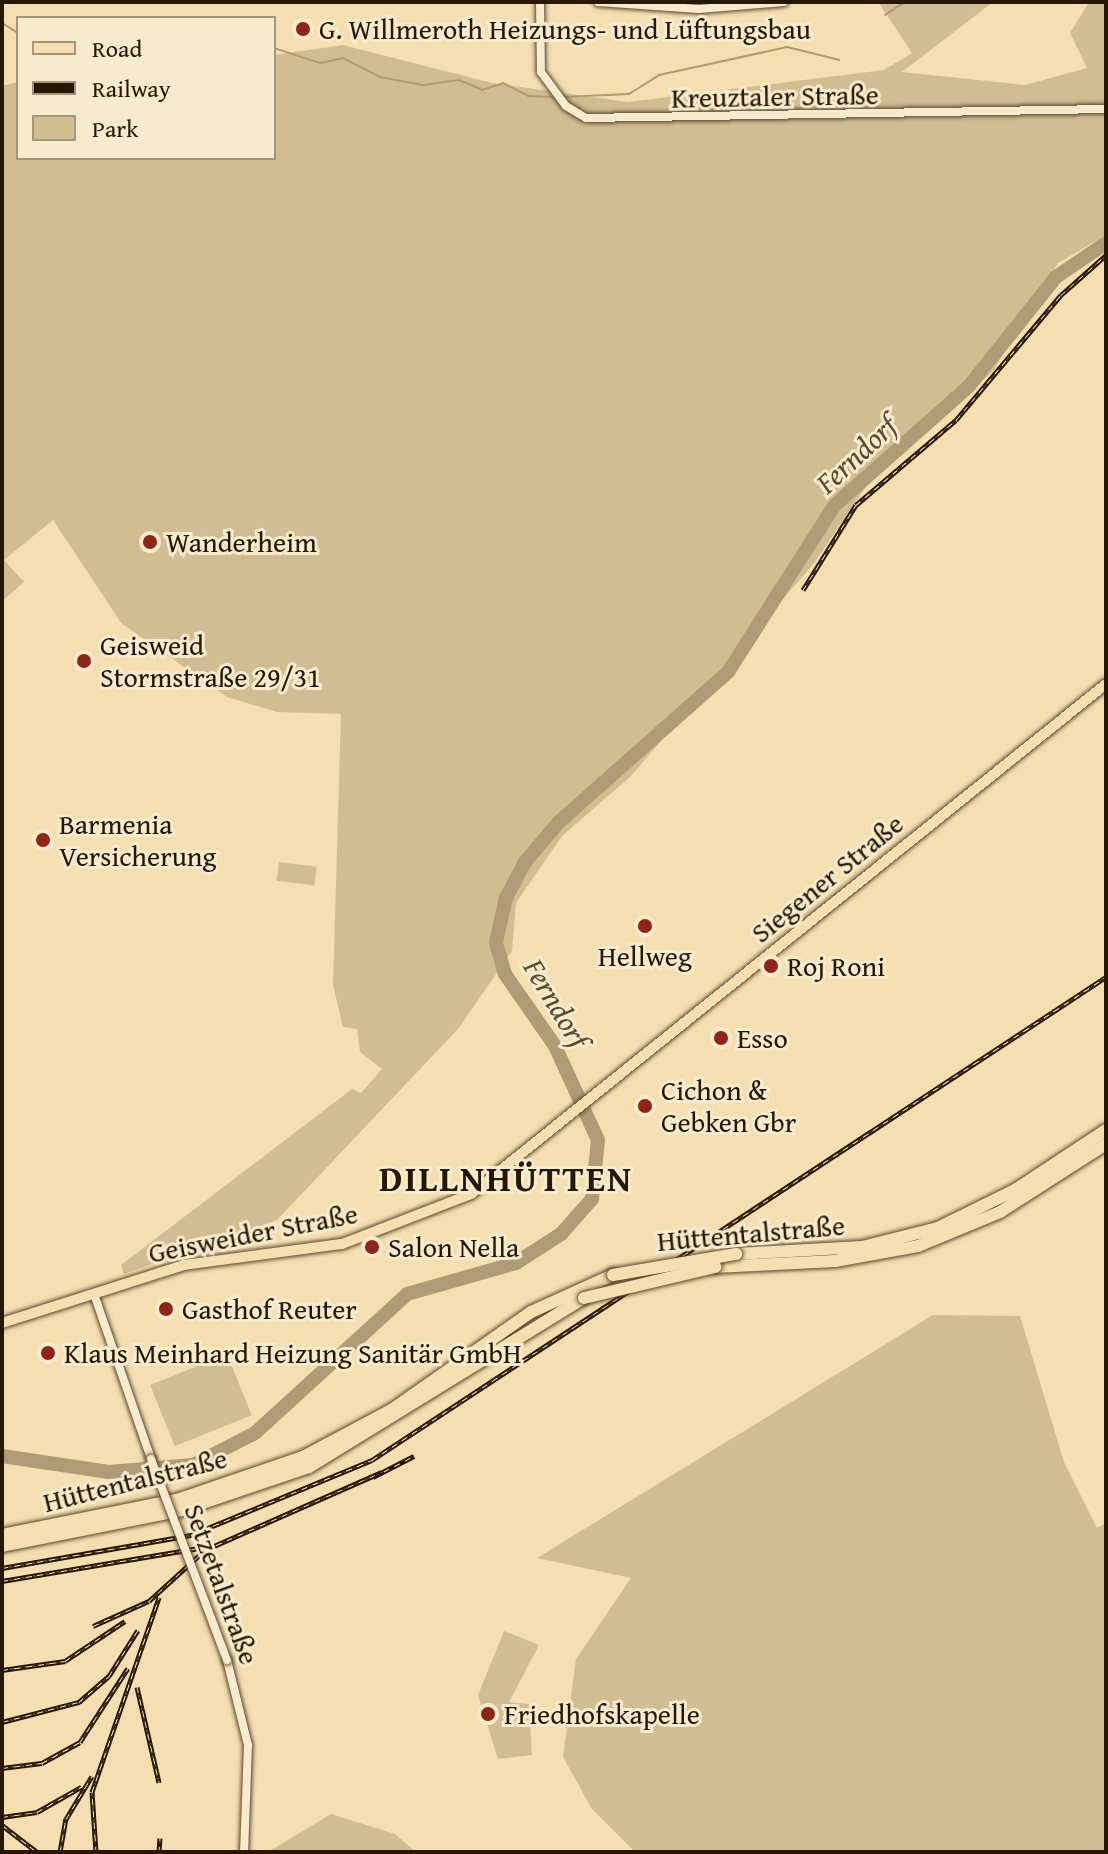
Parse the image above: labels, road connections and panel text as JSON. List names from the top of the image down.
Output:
{
  "streets": {
    "highway": ["Hüttentalstraße"],
    "main road": ["Siegener Straße", "Geisweider Straße"],
    "street": ["Kreuztaler Straße", "Setzetalstraße"]
  },
  "crossings": [
    ["Siegener Straße", "Geisweider Straße"],
    ["Geisweider Straße", "Setzetalstraße"]
  ],
  "districts": ["DILLNHÜTTEN"],
  "water": ["Ferndorf"],
  "places": [
    "G. Willmeroth Heizungs- und Lüftungsbau",
    "Wanderheim",
    "Geisweid Stormstraße 29/31",
    "Barmenia Versicherung",
    "Hellweg",
    "Roj Roni",
    "Esso",
    "Cichon & Gebken Gbr",
    "Salon Nella",
    "Gasthof Reuter",
    "Klaus Meinhard Heizung Sanitär GmbH",
    "Friedhofskapelle"
  ],
  "legend": ["Road", "Railway", "Park"]
}
